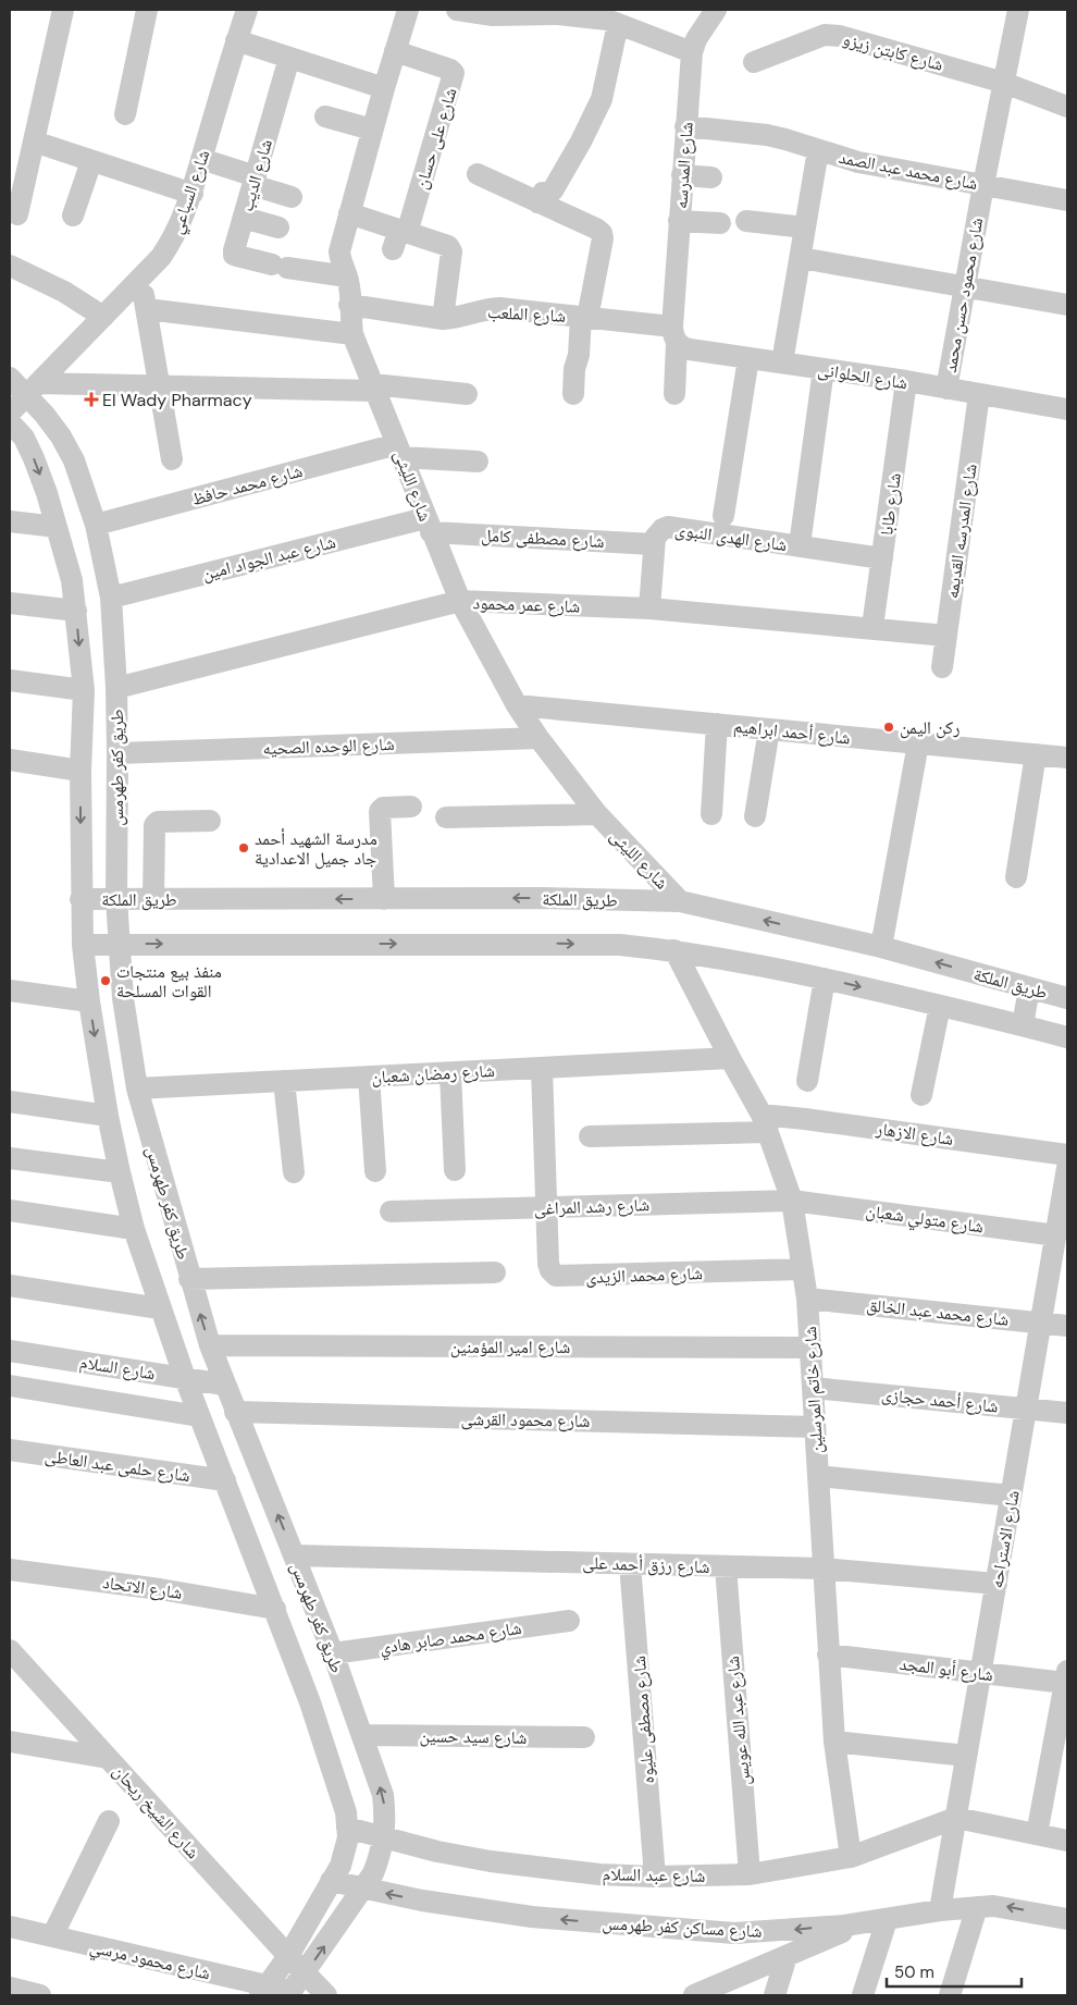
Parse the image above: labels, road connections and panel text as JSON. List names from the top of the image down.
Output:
{
  "streets": {
    "street": [
      "شارع كابتن زيزو",
      "شارع على حسان",
      "شارع المدرسه",
      "شارع محمد عبد الصمد",
      "شارع الديب",
      "شارع السباعي",
      "شارع محمود حسن محمد",
      "شارع الملعب",
      "شارع الحلوانى",
      "شارع محمد حافظ",
      "شارع الليثى",
      "شارع طابا",
      "شارع المدرسه القديمه",
      "شارع الهدى النبوى",
      "شارع مصطفى كامل",
      "شارع عبد الجواد امين",
      "شارع عمر محمود",
      "شارع أحمد ابراهيم",
      "شارع الوحده الصحيه",
      "طريق كفر طهرمس",
      "طريق الملكة",
      "شارع رمضان شعبان",
      "شارع الازهار",
      "شارع رشد المراغى",
      "شارع متولي شعبان",
      "شارع محمد الزيدى",
      "شارع محمد عبد الخالق",
      "شارع امير المؤمنين",
      "شارع السلام",
      "شارع خاتم المرسلين",
      "شارع أحمد حجازى",
      "شارع محمود القرشى",
      "شارع حلمى عبد العاطى",
      "شارع الاستراحه",
      "شارع رزق أحمد على",
      "شارع الاتحاد",
      "شارع محمد صابر هادي",
      "شارع أبو المجد",
      "شارع مصطفى عليوه",
      "شارع عبد الله عويس",
      "شارع سيد حسين",
      "شارع الشيخ ريحان",
      "شارع عبد السلام",
      "شارع مساكن كفر طهرمس",
      "شارع محمود مرسي"
    ]
  },
  "crossings": [
    ["شارع كابتن زيزو", "شارع محمود حسن محمد"],
    ["شارع على حسان", "شارع الليثى"],
    ["شارع المدرسه", "شارع محمد عبد الصمد"],
    ["شارع المدرسه", "شارع الملعب"],
    ["شارع المدرسه", "شارع الحلوانى"],
    ["شارع محمد عبد الصمد", "شارع محمود حسن محمد"],
    ["شارع الديب", "شارع الليثى"],
    ["شارع السباعي", "طريق كفر طهرمس"],
    ["شارع محمود حسن محمد", "شارع الحلوانى"],
    ["شارع الملعب", "شارع الحلوانى"],
    ["شارع الملعب", "شارع الليثى"],
    ["شارع الحلوانى", "شارع طابا"],
    ["شارع الحلوانى", "شارع المدرسه القديمه"],
    ["شارع محمد حافظ", "شارع الليثى"],
    ["شارع محمد حافظ", "طريق كفر طهرمس"],
    ["شارع الليثى", "شارع مصطفى كامل"],
    ["شارع الليثى", "شارع عبد الجواد امين"],
    ["شارع الليثى", "شارع عمر محمود"],
    ["شارع الليثى", "شارع أحمد ابراهيم"],
    ["شارع الليثى", "شارع الوحده الصحيه"],
    ["شارع الليثى", "طريق الملكة"],
    ["شارع طابا", "شارع الهدى النبوى"],
    ["شارع طابا", "شارع عمر محمود"],
    ["شارع المدرسه القديمه", "شارع عمر محمود"],
    ["شارع الهدى النبوى", "شارع مصطفى كامل"],
    ["شارع الهدى النبوى", "شارع عمر محمود"],
    ["شارع مصطفى كامل", "شارع عبد الجواد امين"],
    ["شارع عبد الجواد امين", "طريق كفر طهرمس"],
    ["شارع عمر محمود", "طريق كفر طهرمس"],
    ["شارع الوحده الصحيه", "طريق كفر طهرمس"],
    ["طريق كفر طهرمس", "طريق الملكة"],
    ["طريق كفر طهرمس", "شارع رمضان شعبان"],
    ["طريق كفر طهرمس", "شارع امير المؤمنين"],
    ["طريق كفر طهرمس", "شارع السلام"],
    ["طريق كفر طهرمس", "شارع محمود القرشى"],
    ["طريق كفر طهرمس", "شارع حلمى عبد العاطى"],
    ["طريق كفر طهرمس", "شارع رزق أحمد على"],
    ["طريق كفر طهرمس", "شارع الاتحاد"],
    ["طريق كفر طهرمس", "شارع محمد صابر هادي"],
    ["طريق كفر طهرمس", "شارع سيد حسين"],
    ["طريق كفر طهرمس", "شارع الشيخ ريحان"],
    ["طريق كفر طهرمس", "شارع عبد السلام"],
    ["طريق كفر طهرمس", "شارع مساكن كفر طهرمس"],
    ["طريق كفر طهرمس", "شارع محمود مرسي"],
    ["شارع رمضان شعبان", "شارع خاتم المرسلين"],
    ["شارع الازهار", "شارع خاتم المرسلين"],
    ["شارع رشد المراغى", "شارع متولي شعبان"],
    ["شارع رشد المراغى", "شارع محمد الزيدى"],
    ["شارع رشد المراغى", "شارع خاتم المرسلين"],
    ["شارع متولي شعبان", "شارع خاتم المرسلين"],
    ["شارع متولي شعبان", "شارع الاستراحه"],
    ["شارع محمد الزيدى", "شارع خاتم المرسلين"],
    ["شارع محمد عبد الخالق", "شارع خاتم المرسلين"],
    ["شارع محمد عبد الخالق", "شارع الاستراحه"],
    ["شارع امير المؤمنين", "شارع خاتم المرسلين"],
    ["شارع خاتم المرسلين", "شارع أحمد حجازى"],
    ["شارع خاتم المرسلين", "شارع محمود القرشى"],
    ["شارع خاتم المرسلين", "شارع رزق أحمد على"],
    ["شارع خاتم المرسلين", "شارع أبو المجد"],
    ["شارع خاتم المرسلين", "شارع عبد السلام"],
    ["شارع أحمد حجازى", "شارع الاستراحه"],
    ["شارع الاستراحه", "شارع رزق أحمد على"],
    ["شارع الاستراحه", "شارع أبو المجد"],
    ["شارع الاستراحه", "شارع عبد السلام"],
    ["شارع الاستراحه", "شارع مساكن كفر طهرمس"],
    ["شارع رزق أحمد على", "شارع مصطفى عليوه"],
    ["شارع رزق أحمد على", "شارع عبد الله عويس"],
    ["شارع مصطفى عليوه", "شارع عبد السلام"],
    ["شارع عبد الله عويس", "شارع عبد السلام"]
  ],
  "one_way": ["شارع مساكن كفر طهرمس"],
  "places": {
    "health": ["El Wady Pharmacy"],
    "other": ["ركن اليمن", "مدرسة الشهيد أحمد جاد جميل الاعدادية", "منفذ بيع منتجات القوات المسلحة"]
  },
  "scale_bar": "50 m"
}
